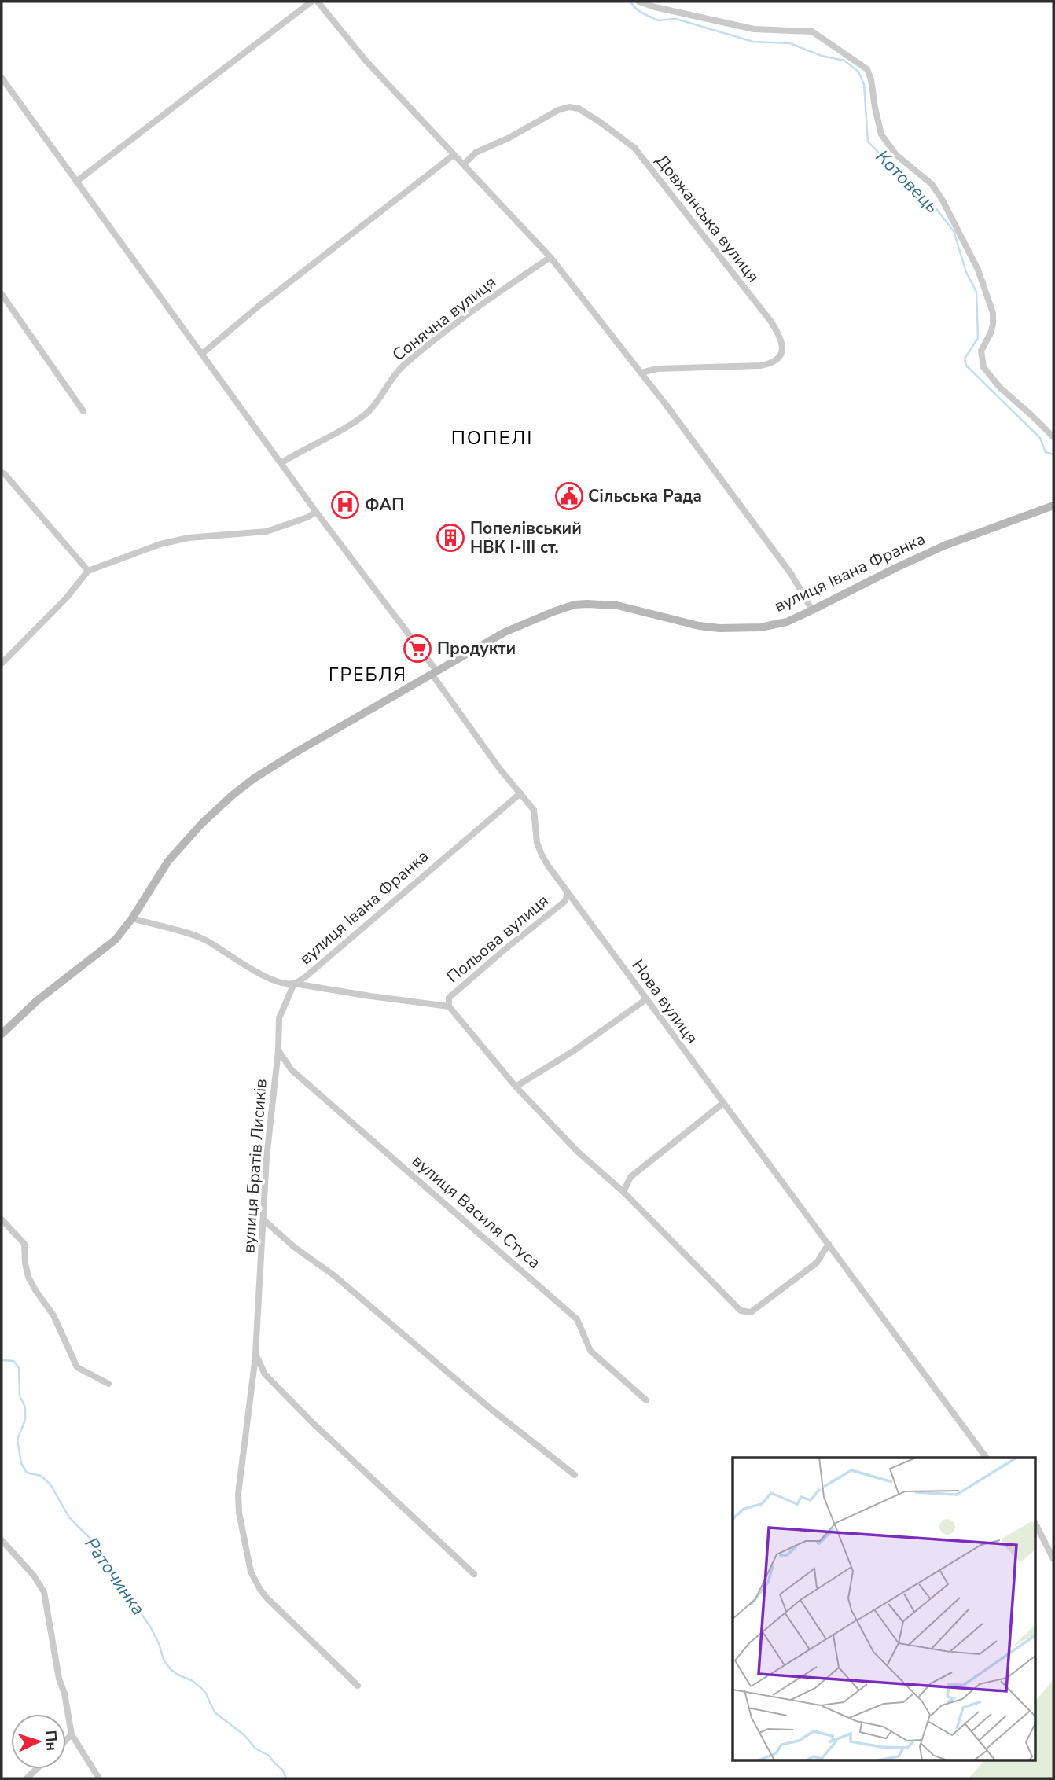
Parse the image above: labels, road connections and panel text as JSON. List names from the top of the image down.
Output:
{
  "streets": {
    "main road": ["вулиця Івана Франка"],
    "street": [
      "Довжанська вулиця",
      "Сонячна вулиця",
      "Польова вулиця",
      "Нова вулиця",
      "вулиця Братів Лисиків",
      "вулиця Василя Стуса"
    ]
  },
  "crossings": [
    ["вулиця Івана Франка", "Польова вулиця"],
    ["вулиця Івана Франка", "Нова вулиця"],
    ["вулиця Івана Франка", "вулиця Братів Лисиків"],
    ["Польова вулиця", "Нова вулиця"],
    ["Польова вулиця", "вулиця Братів Лисиків"],
    ["вулиця Братів Лисиків", "вулиця Василя Стуса"]
  ],
  "districts": ["ПОПЕЛІ", "ГРЕБЛЯ"],
  "water": ["Котовець", "Раточинка"],
  "places": {
    "public building": ["Сільська Рада"],
    "hospital": ["ФАП"],
    "building": ["Попелівський НВК І-ІІІ ст."],
    "supermarket": ["Продукти"]
  },
  "north": "right"
}
